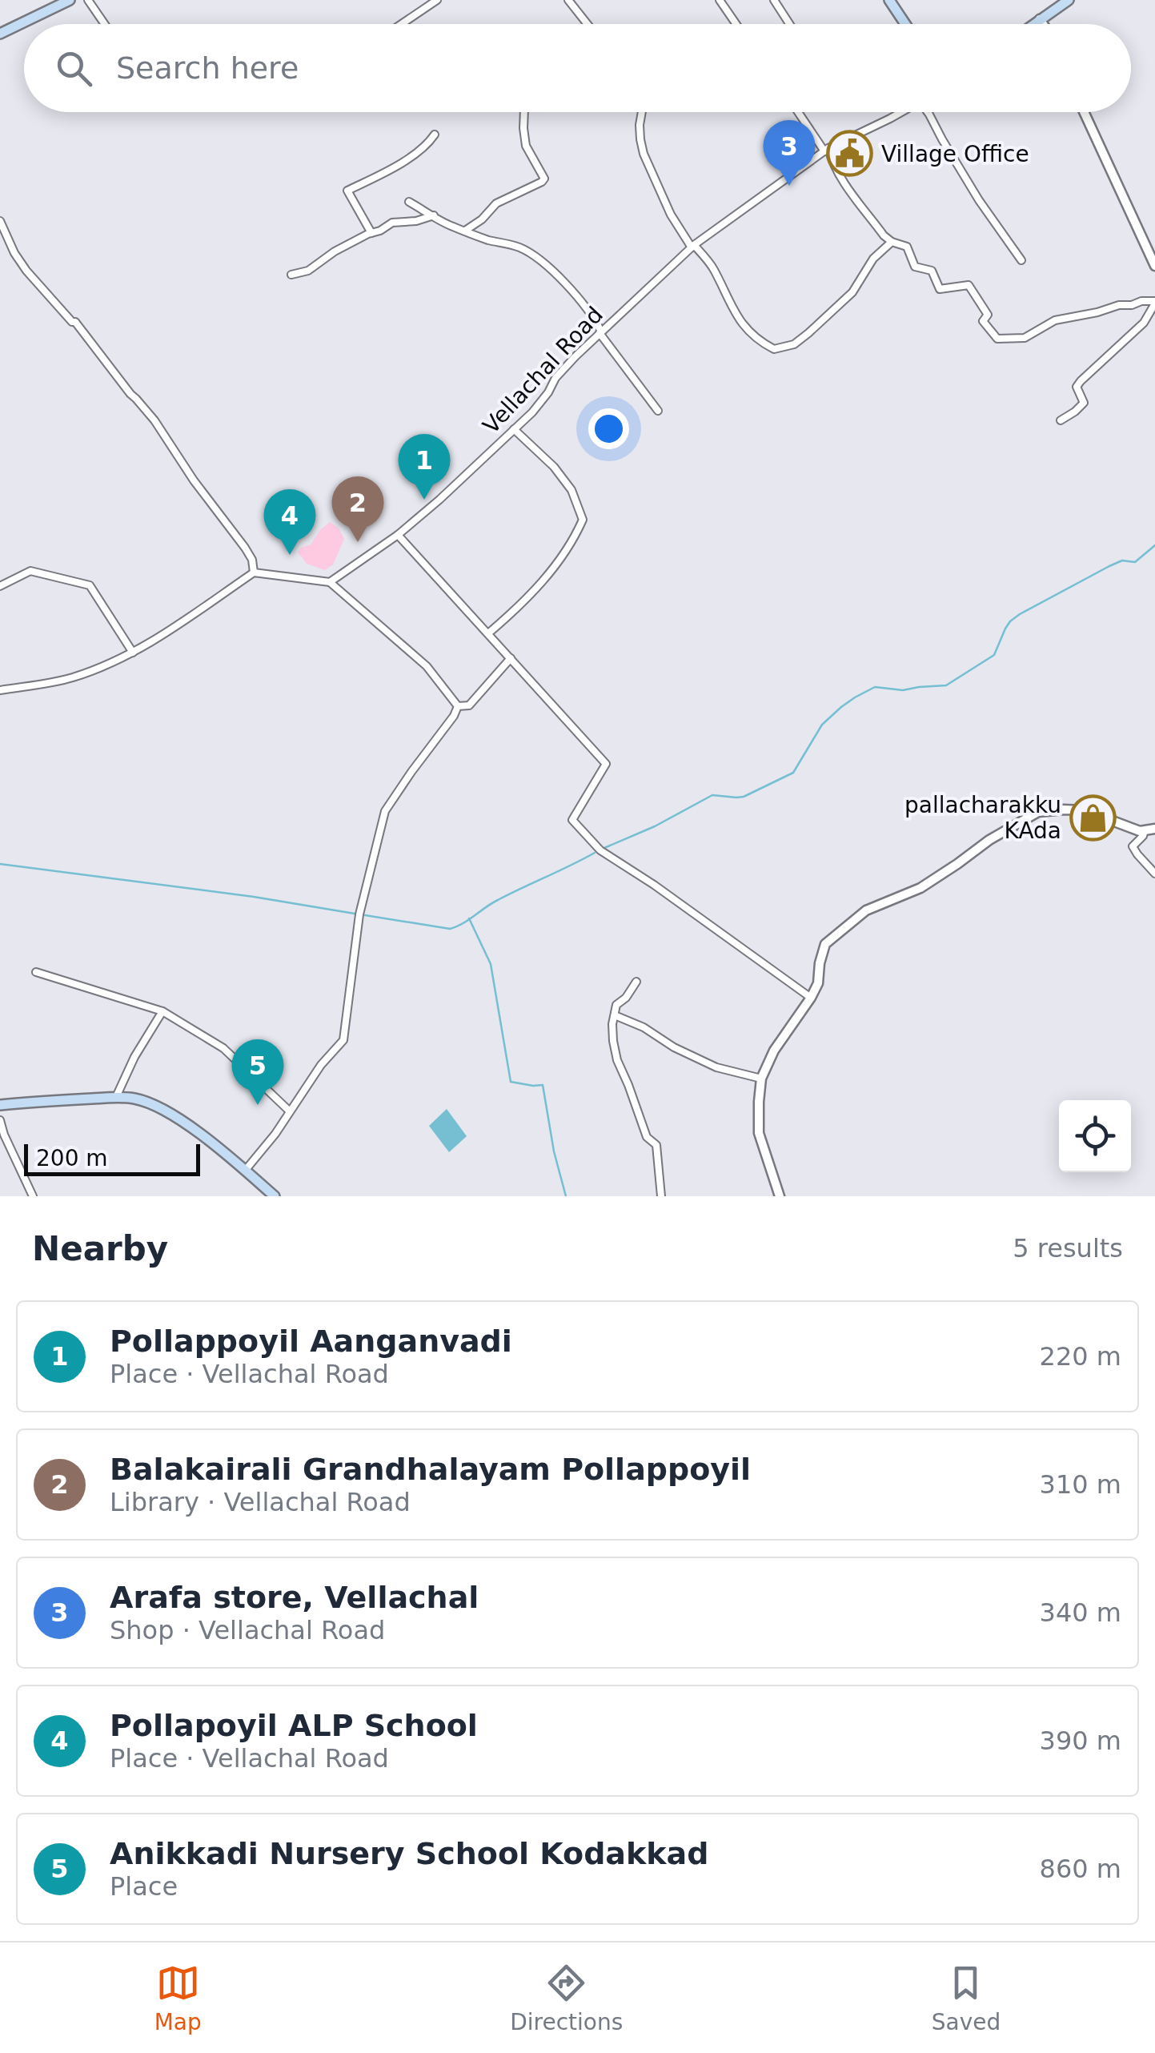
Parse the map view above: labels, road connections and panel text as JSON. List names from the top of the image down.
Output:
{
  "streets": {
    "street": ["Vellachal Road"]
  },
  "places": {
    "public building": ["Village Office"],
    "shop": ["pallacharakku KAda"]
  },
  "scale_bar": "200 m",
  "page": {
    "search": "Search here",
    "pins": [
      "3",
      "1",
      "2",
      "4",
      "5"
    ],
    "scale": "200 m",
    "heading": ["Nearby", "5 results"],
    "list": [
      {
        "mark": "1",
        "name": "Pollappoyil Aanganvadi",
        "note": "Place · Vellachal Road",
        "value": "220 m"
      },
      {
        "mark": "2",
        "name": "Balakairali Grandhalayam Pollappoyil",
        "note": "Library · Vellachal Road",
        "value": "310 m"
      },
      {
        "mark": "3",
        "name": "Arafa store, Vellachal",
        "note": "Shop · Vellachal Road",
        "value": "340 m"
      },
      {
        "mark": "4",
        "name": "Pollapoyil ALP School",
        "note": "Place · Vellachal Road",
        "value": "390 m"
      },
      {
        "mark": "5",
        "name": "Anikkadi Nursery School Kodakkad",
        "note": "Place",
        "value": "860 m"
      }
    ],
    "nav": ["Map", "Directions", "Saved"]
  }
}
